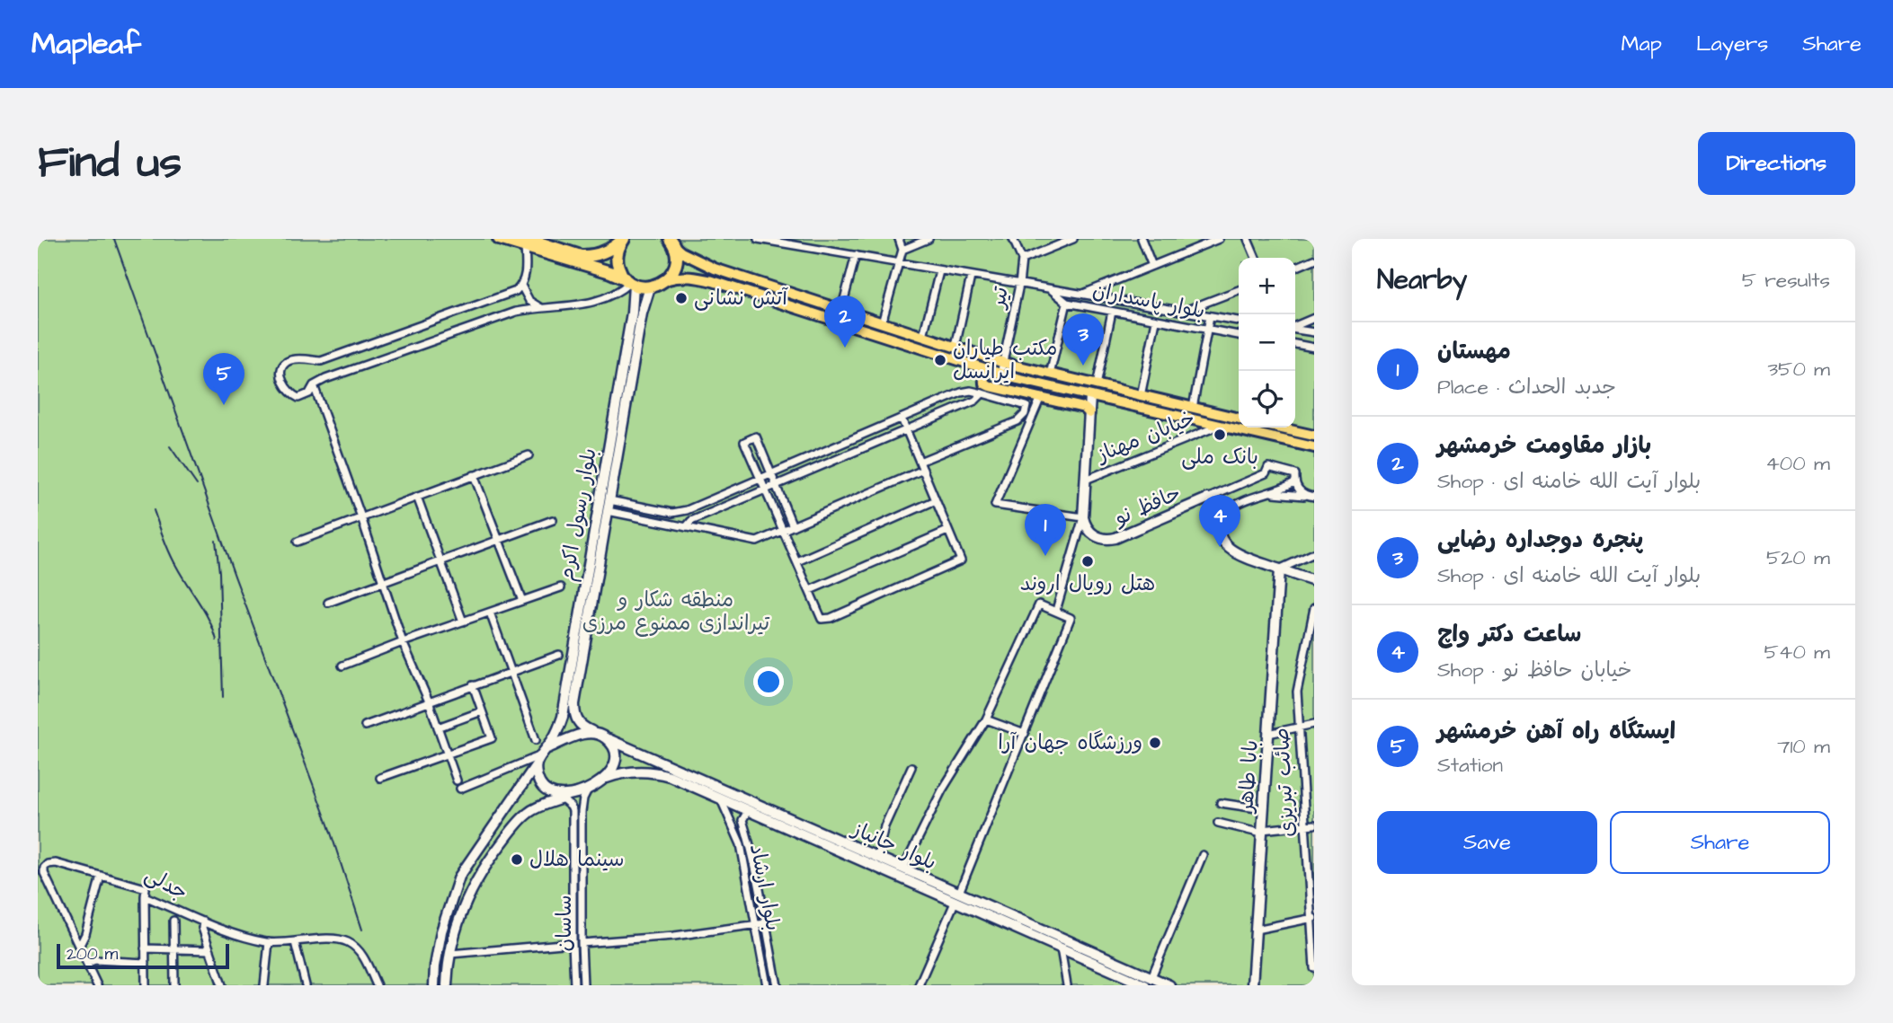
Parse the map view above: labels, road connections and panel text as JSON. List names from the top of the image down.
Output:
{
  "streets": {
    "main road": [
      "حافظ نو",
      "بلوار رسول اکرم",
      "بابا طاهر",
      "بلوار جانباز"
    ],
    "street": [
      "تیر",
      "بلوار پاسداران",
      "خیابان مهناز",
      "صائب تبریزی",
      "جدلی",
      "بلوار ارشاد",
      "ساسان"
    ]
  },
  "crossings": [
    ["تیر", "بلوار پاسداران"],
    ["خیابان مهناز", "حافظ نو"],
    ["بلوار رسول اکرم", "بلوار جانباز"],
    ["بلوار رسول اکرم", "ساسان"],
    ["بلوار جانباز", "بلوار ارشاد"],
    ["بلوار جانباز", "ساسان"]
  ],
  "parks": ["منطقه شکار و تیراندازی ممنوع مرزی"],
  "places": [
    "آتش نشانی",
    "مكتب طياران ايرانسل",
    "بانک ملی",
    "هتل رویال اروند",
    "ورزشگاه جهان آرا",
    "سینما هلال"
  ],
  "scale_bar": "200 m",
  "page": {
    "header": "Mapleaf",
    "nav": ["Map", "Layers", "Share"],
    "buttons": [
      "Directions",
      ["Save", "Share"]
    ],
    "title": "Find us",
    "heading": ["Nearby", "5 results"],
    "map_buttons": ["+", "−"],
    "pins": [
      "2",
      "3",
      "5",
      "4",
      "1"
    ],
    "list": [
      {
        "mark": "1",
        "name": "مهستان",
        "note": "Place · جدبد الحداث",
        "value": "350 m"
      },
      {
        "mark": "2",
        "name": "بازار مقاومت خرمشهر",
        "note": "Shop · بلوار آیت الله خامنه ای",
        "value": "400 m"
      },
      {
        "mark": "3",
        "name": "پنجره دوجداره رضایی",
        "note": "Shop · بلوار آیت الله خامنه ای",
        "value": "520 m"
      },
      {
        "mark": "4",
        "name": "ساعت دکتر واچ",
        "note": "Shop · خیابان حافظ نو",
        "value": "540 m"
      },
      {
        "mark": "5",
        "name": "ایستگاه راه آهن خرمشهر",
        "note": "Station",
        "value": "710 m"
      }
    ],
    "scale": "200 m"
  }
}
